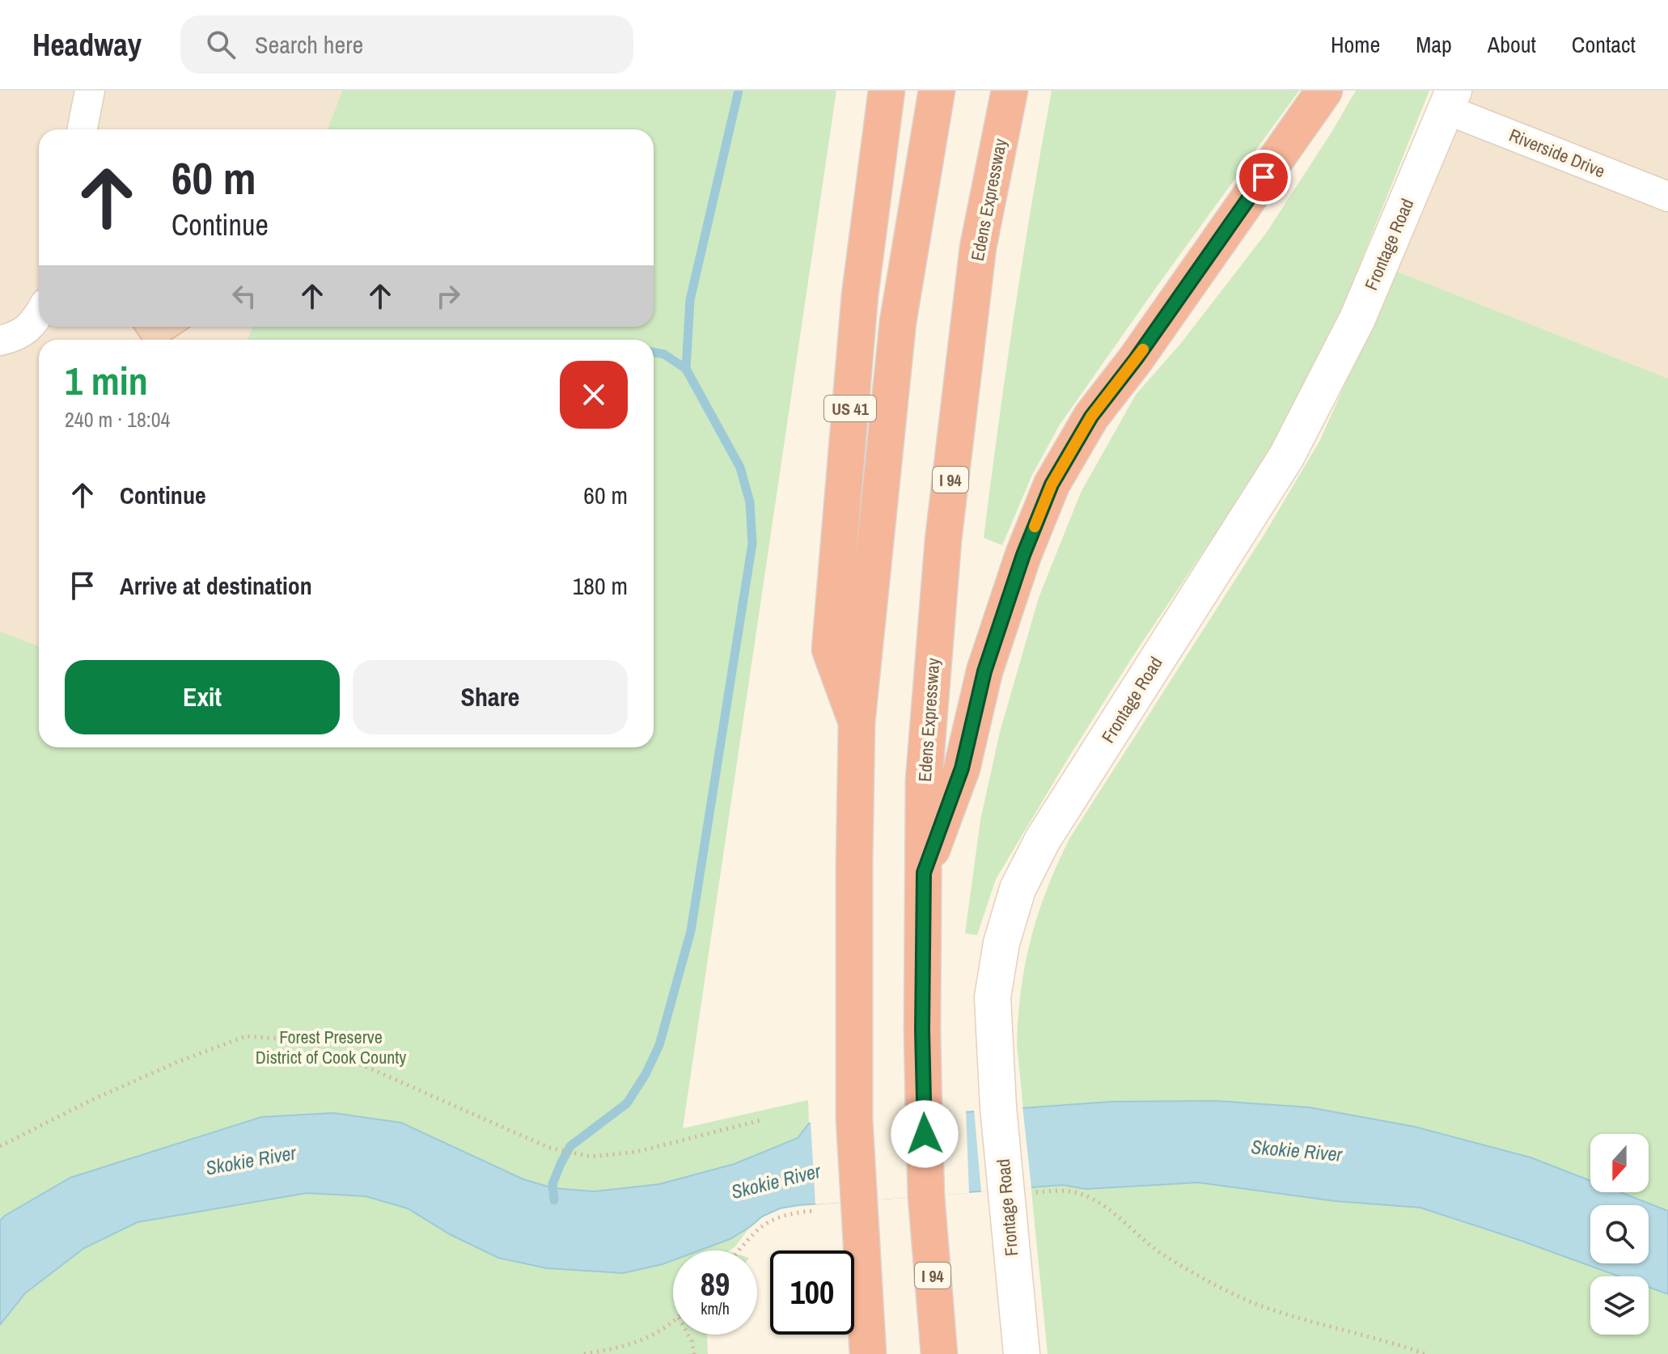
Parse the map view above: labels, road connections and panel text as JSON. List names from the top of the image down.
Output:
{
  "streets": {
    "highway": ["Edens Expressway", "US 41", "I 94"],
    "street": ["Riverside Drive", "Frontage Road"]
  },
  "crossings": [
    ["Riverside Drive", "Frontage Road"]
  ],
  "water": ["Skokie River"],
  "parks": ["Forest Preserve District of Cook County"],
  "north": "bottom",
  "page": {
    "header": "Headway",
    "search": "Search here",
    "nav": [
      "Home",
      "Map",
      "About",
      "Contact"
    ],
    "turn": ["60 m", "Continue"],
    "heading": ["1 min", "240 m · 18:04"],
    "list": [
      {
        "name": "Continue",
        "value": "60 m"
      },
      {
        "name": "Arrive at destination",
        "value": "180 m"
      }
    ],
    "buttons": ["Exit", "Share"],
    "speed": "89 km/h",
    "limit": "100"
  }
}
